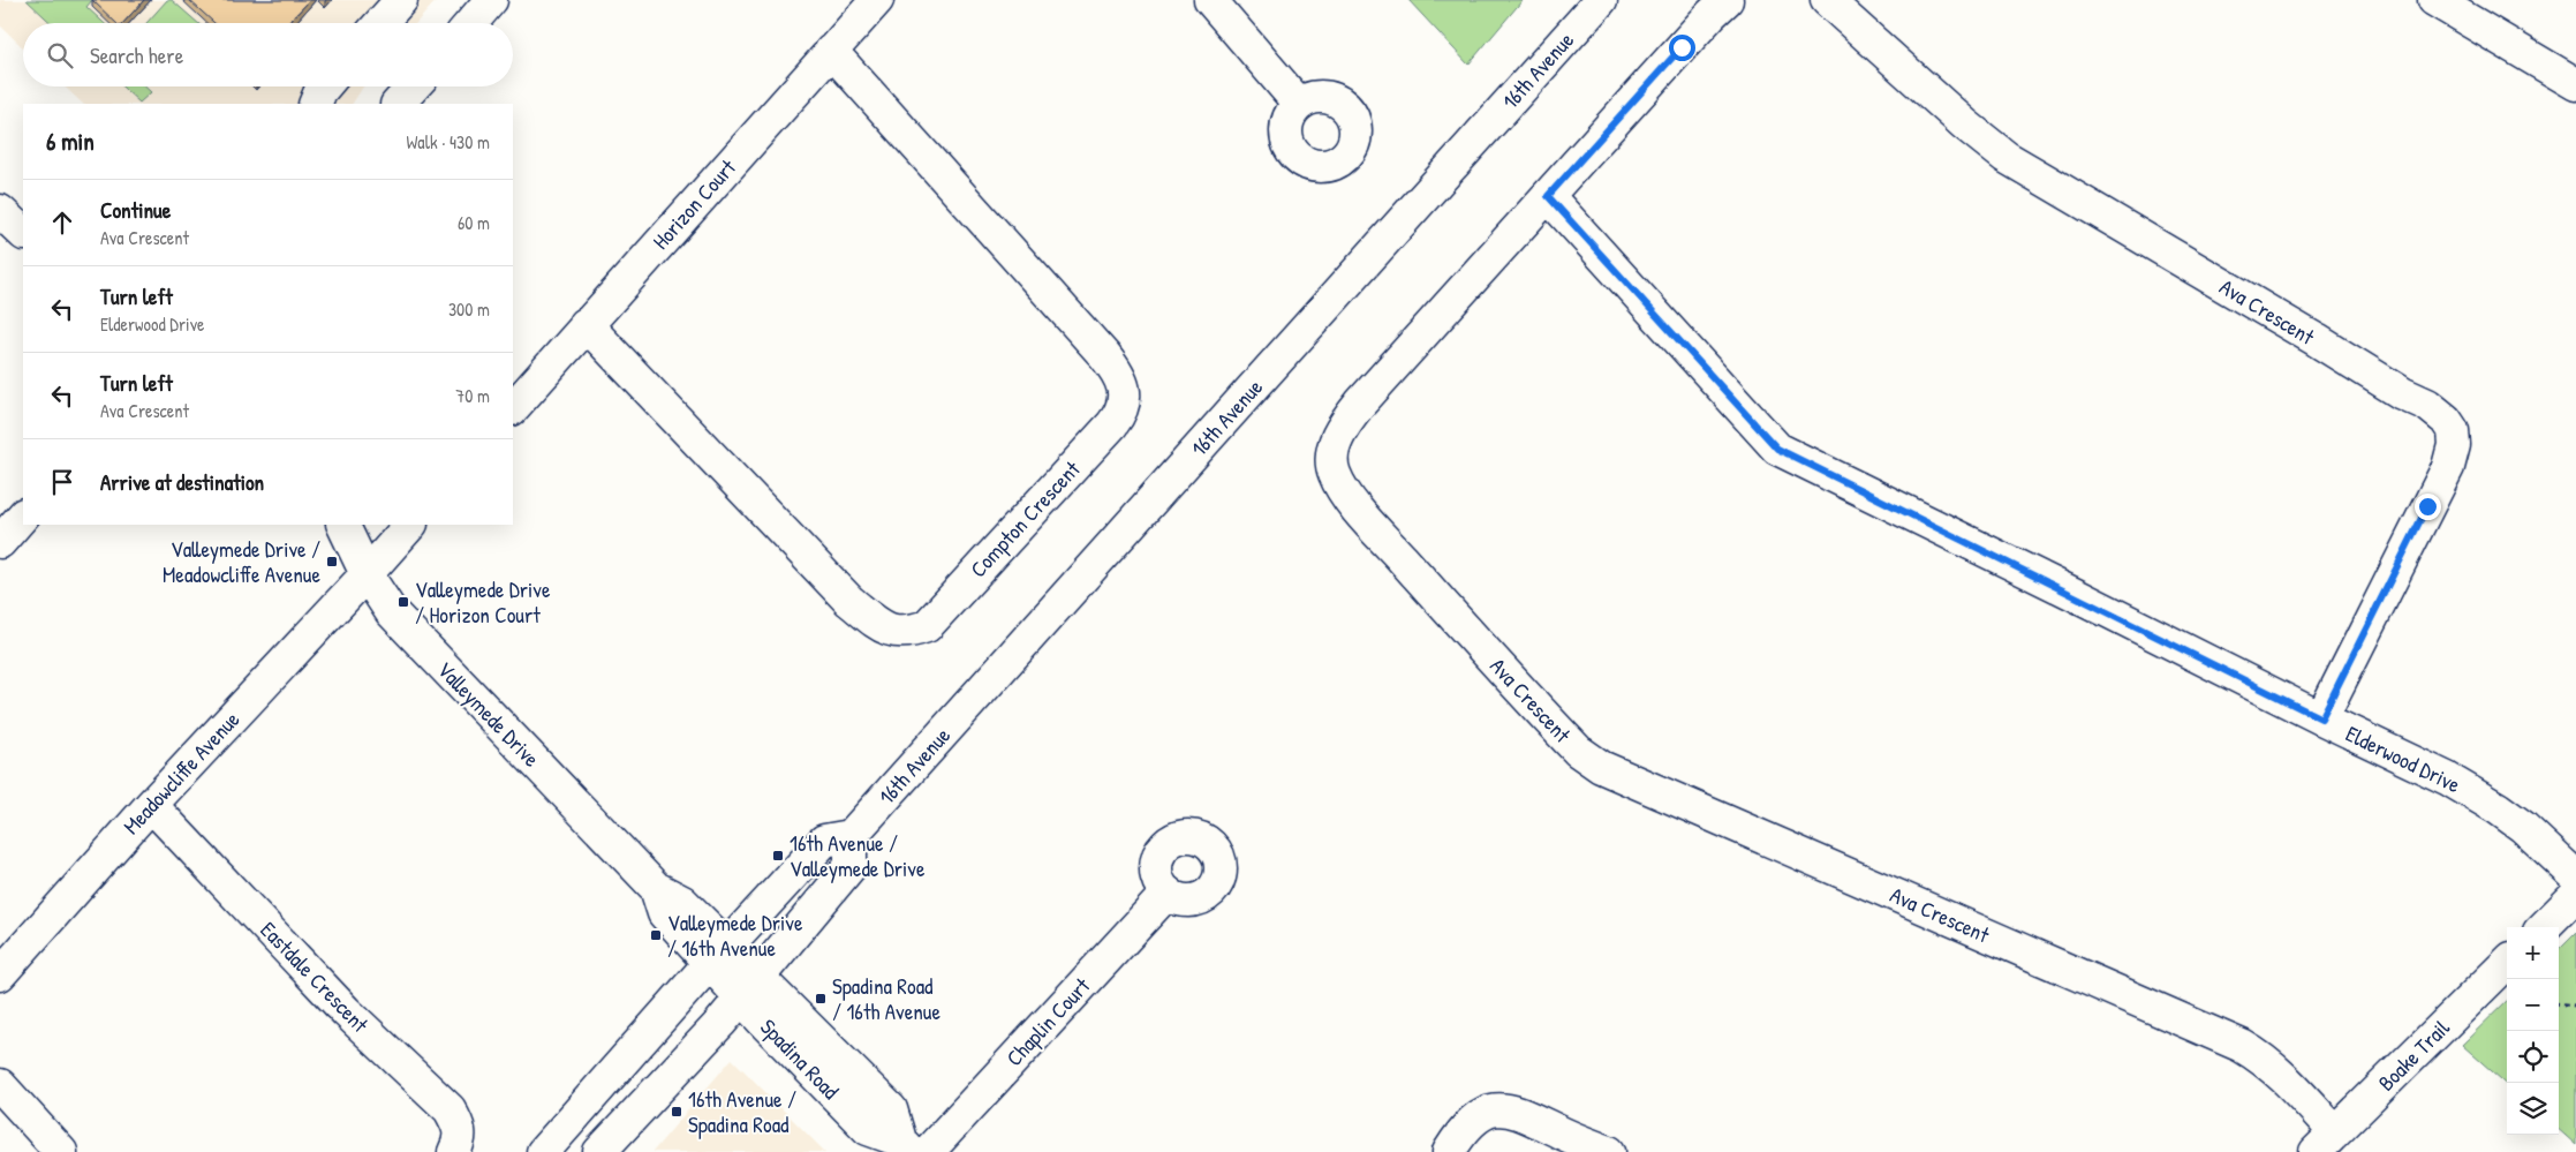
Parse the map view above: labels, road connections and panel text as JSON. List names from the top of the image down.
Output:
{
  "streets": {
    "street": [
      "16th Avenue",
      "Horizon Court",
      "Ava Crescent",
      "Compton Crescent",
      "Valleymede Drive",
      "Elderwood Drive",
      "Meadowcliffe Avenue",
      "Eastdale Crescent",
      "Chaplin Court",
      "Boake Trail",
      "Spadina Road"
    ]
  },
  "crossings": [
    ["Horizon Court", "Compton Crescent"],
    ["Ava Crescent", "Elderwood Drive"],
    ["Ava Crescent", "Boake Trail"],
    ["Valleymede Drive", "Meadowcliffe Avenue"],
    ["Valleymede Drive", "Spadina Road"],
    ["Meadowcliffe Avenue", "Eastdale Crescent"],
    ["Chaplin Court", "Spadina Road"]
  ],
  "places": {
    "transit": [
      "Valleymede Drive / Meadowcliffe Avenue",
      "Valleymede Drive / Horizon Court",
      "16th Avenue / Valleymede Drive",
      "Valleymede Drive / 16th Avenue",
      "Spadina Road / 16th Avenue",
      "16th Avenue / Spadina Road"
    ]
  },
  "page": {
    "search": "Search here",
    "heading": ["6 min", "Walk · 430 m"],
    "list": [
      ["Continue", "Ava Crescent", "60 m"],
      ["Turn left", "Elderwood Drive", "300 m"],
      ["Turn left", "Ava Crescent", "70 m"],
      "Arrive at destination"
    ],
    "map_buttons": ["+", "−"]
  }
}
